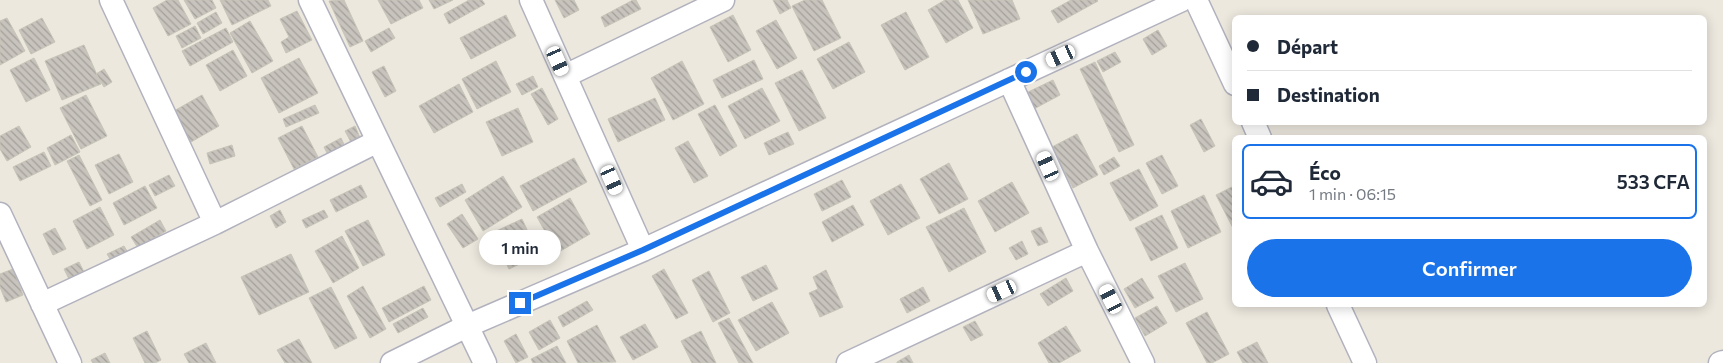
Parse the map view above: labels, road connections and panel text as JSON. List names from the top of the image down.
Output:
{
  "page": {
    "banner": ["Départ", "Destination"],
    "list": [
      {
        "name": "Éco",
        "note": "1 min · 06:15",
        "value": "533 CFA"
      }
    ],
    "buttons": "Confirmer",
    "bubble": "1 min"
  }
}
